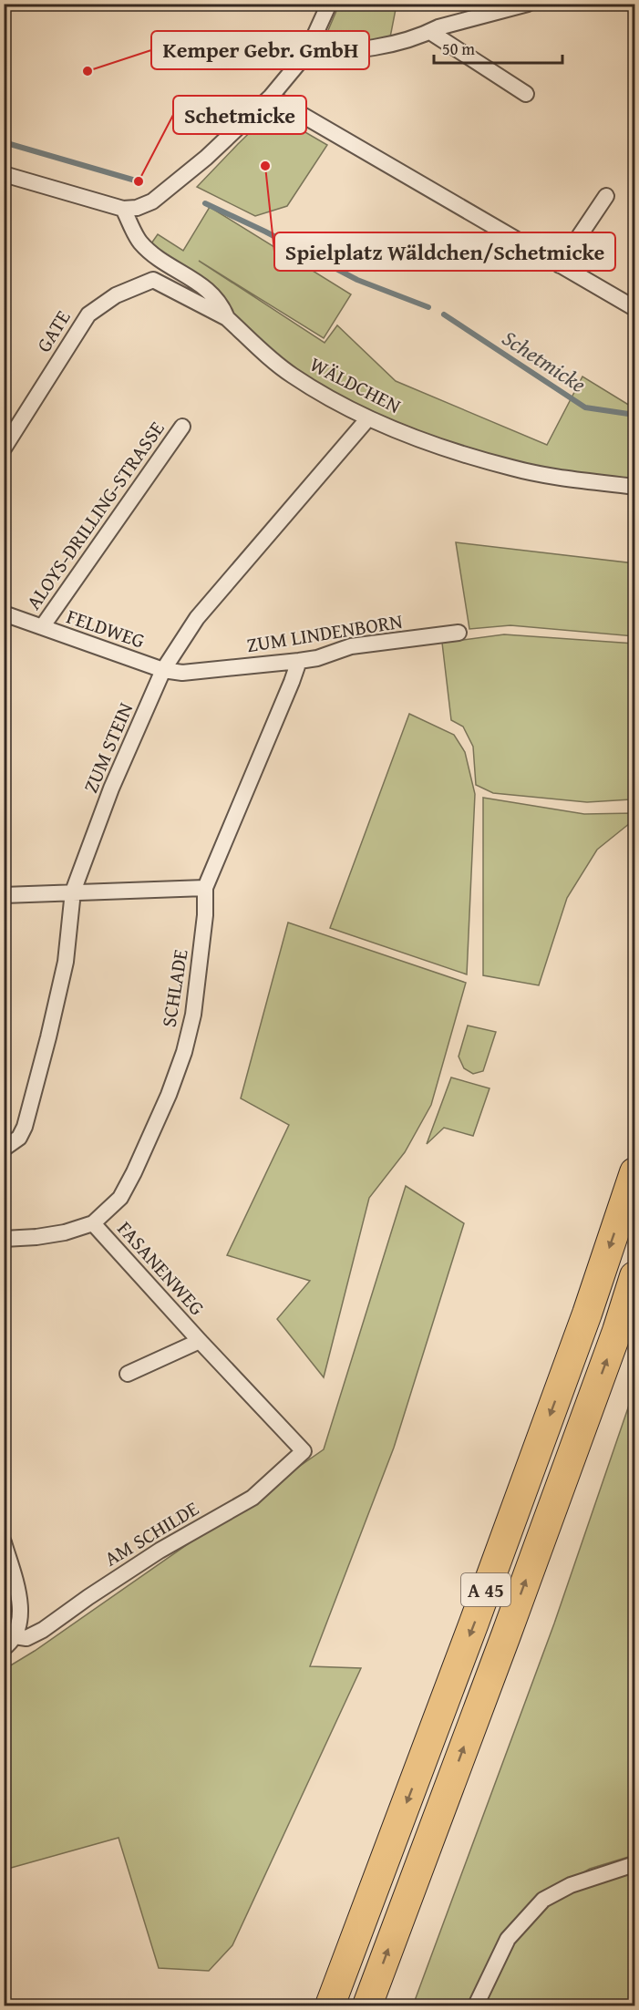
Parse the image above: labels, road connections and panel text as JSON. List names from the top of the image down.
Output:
{
  "streets": {
    "highway": ["A 45"],
    "street": [
      "GATE",
      "WÄLDCHEN",
      "ALOYS-DRILLING-STRASSE",
      "FELDWEG",
      "ZUM LINDENBORN",
      "ZUM STEIN",
      "SCHLADE",
      "FASANENWEG",
      "AM SCHILDE"
    ]
  },
  "crossings": [
    ["GATE", "WÄLDCHEN"],
    ["WÄLDCHEN", "ZUM STEIN"],
    ["ALOYS-DRILLING-STRASSE", "FELDWEG"],
    ["FELDWEG", "ZUM LINDENBORN"],
    ["FELDWEG", "ZUM STEIN"],
    ["ZUM LINDENBORN", "ZUM STEIN"],
    ["ZUM LINDENBORN", "SCHLADE"],
    ["SCHLADE", "FASANENWEG"],
    ["FASANENWEG", "AM SCHILDE"]
  ],
  "water": ["Schetmicke"],
  "places": ["Kemper Gebr. GmbH", "Spielplatz Wäldchen/Schetmicke", "Schetmicke"],
  "scale_bar": "50 m"
}
